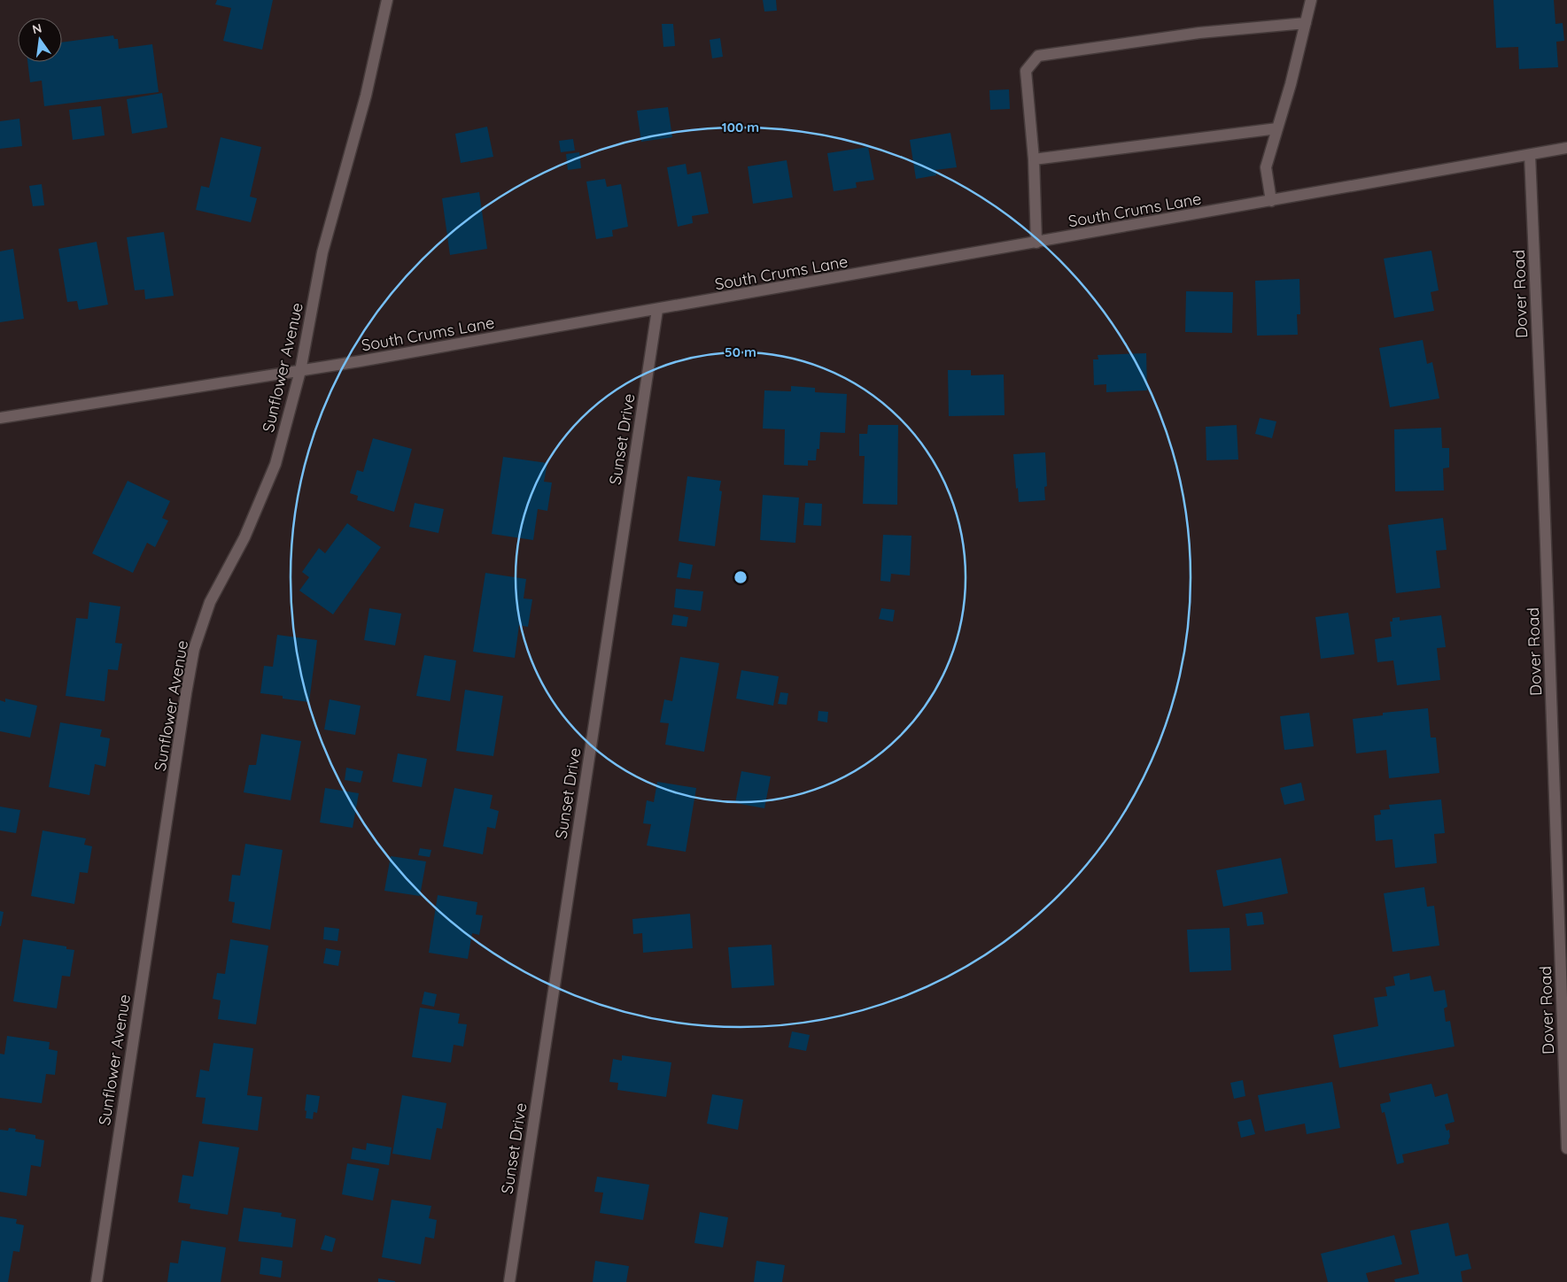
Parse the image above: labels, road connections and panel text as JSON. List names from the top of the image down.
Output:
{
  "streets": {
    "street": [
      "South Crums Lane",
      "Dover Road",
      "Sunflower Avenue",
      "Sunset Drive"
    ]
  },
  "crossings": [
    ["South Crums Lane", "Dover Road"],
    ["South Crums Lane", "Sunflower Avenue"],
    ["South Crums Lane", "Sunset Drive"]
  ],
  "north": "top",
  "rings": ["100 m", "50 m"]
}
